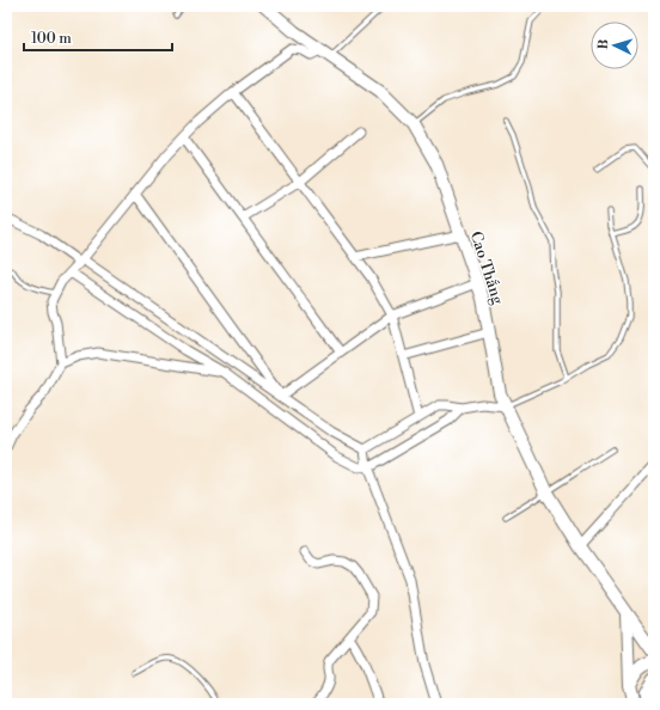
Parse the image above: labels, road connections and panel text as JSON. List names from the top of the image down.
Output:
{
  "streets": {
    "main road": ["Cao Thắng"]
  },
  "scale_bar": "100 m",
  "north": "left"
}
